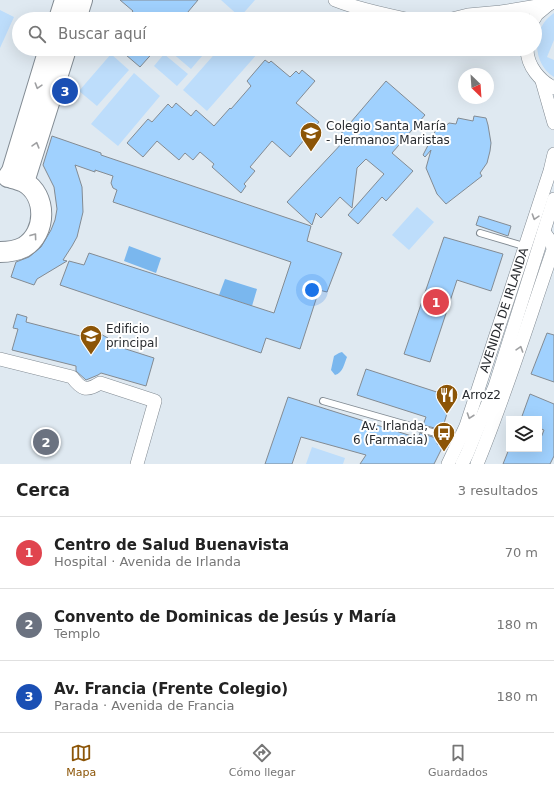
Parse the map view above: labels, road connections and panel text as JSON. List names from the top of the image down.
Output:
{
  "streets": {
    "street": ["AVENIDA DE IRLANDA"]
  },
  "places": {
    "school or university": ["Colegio Santa María - Hermanos Maristas", "Edificio principal"],
    "restaurant": ["Arroz2"],
    "bus stop": ["Av. Irlanda, 6 (Farmacia)"]
  },
  "north": "bottom right",
  "page": {
    "search": "Buscar aquí",
    "pins": ["3", "1", "2"],
    "heading": ["Cerca", "3 resultados"],
    "list": [
      {
        "mark": "1",
        "name": "Centro de Salud Buenavista",
        "note": "Hospital · Avenida de Irlanda",
        "value": "70 m"
      },
      {
        "mark": "2",
        "name": "Convento de Dominicas de Jesús y María",
        "note": "Templo",
        "value": "180 m"
      },
      {
        "mark": "3",
        "name": "Av. Francia (Frente Colegio)",
        "note": "Parada · Avenida de Francia",
        "value": "180 m"
      }
    ],
    "nav": ["Mapa", "Cómo llegar", "Guardados"]
  }
}
